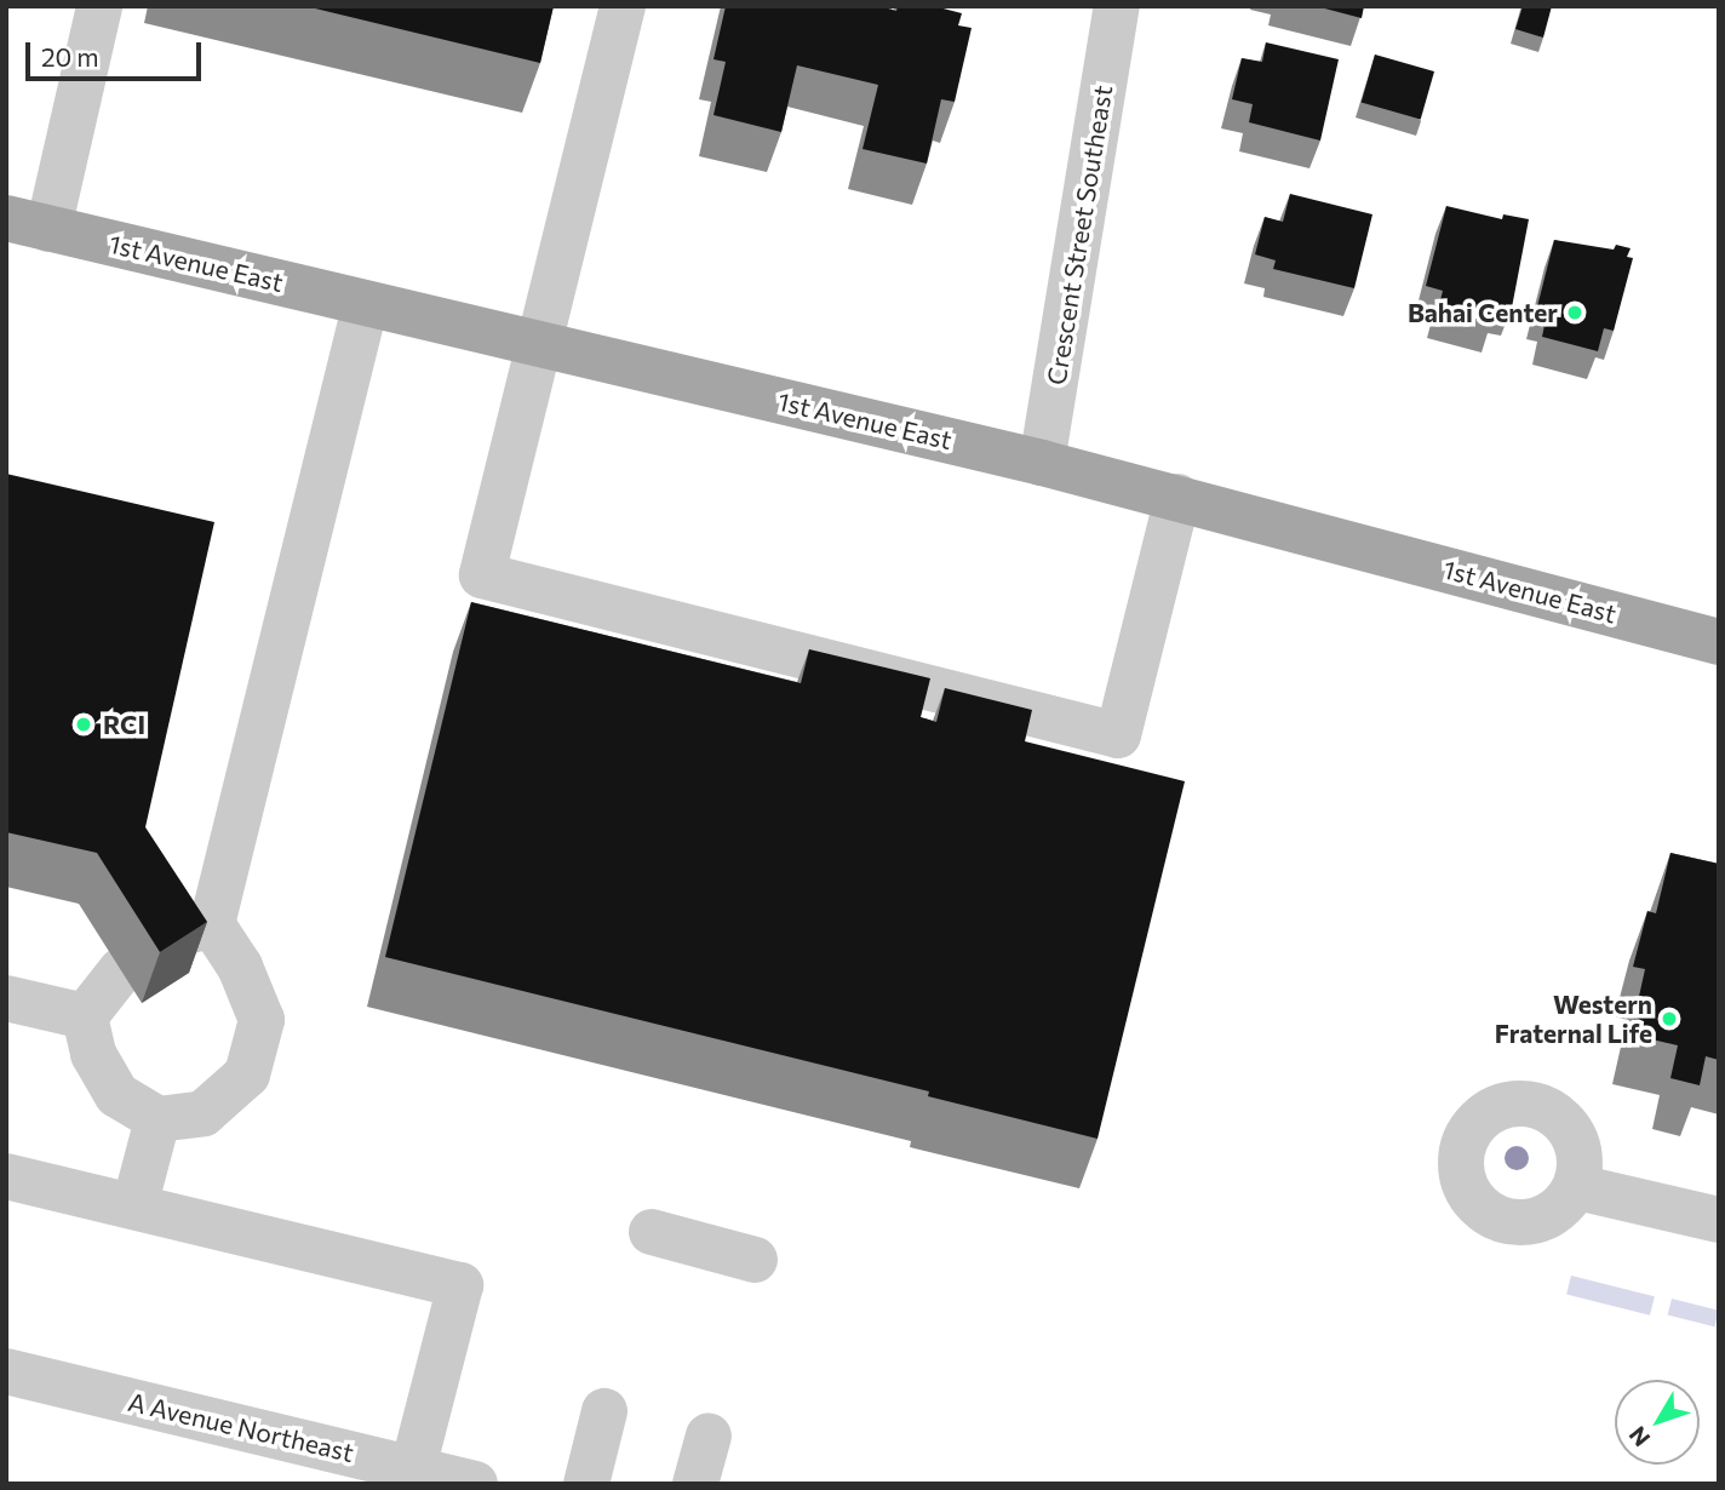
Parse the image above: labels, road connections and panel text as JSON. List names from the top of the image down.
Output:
{
  "streets": {
    "main road": ["1st Avenue East"],
    "street": ["Crescent Street Southeast", "A Avenue Northeast"]
  },
  "crossings": [
    ["Crescent Street Southeast", "1st Avenue East"]
  ],
  "places": ["Bahai Center", "RCI", "Western Fraternal Life"],
  "scale_bar": "20 m",
  "north": "bottom left"
}
